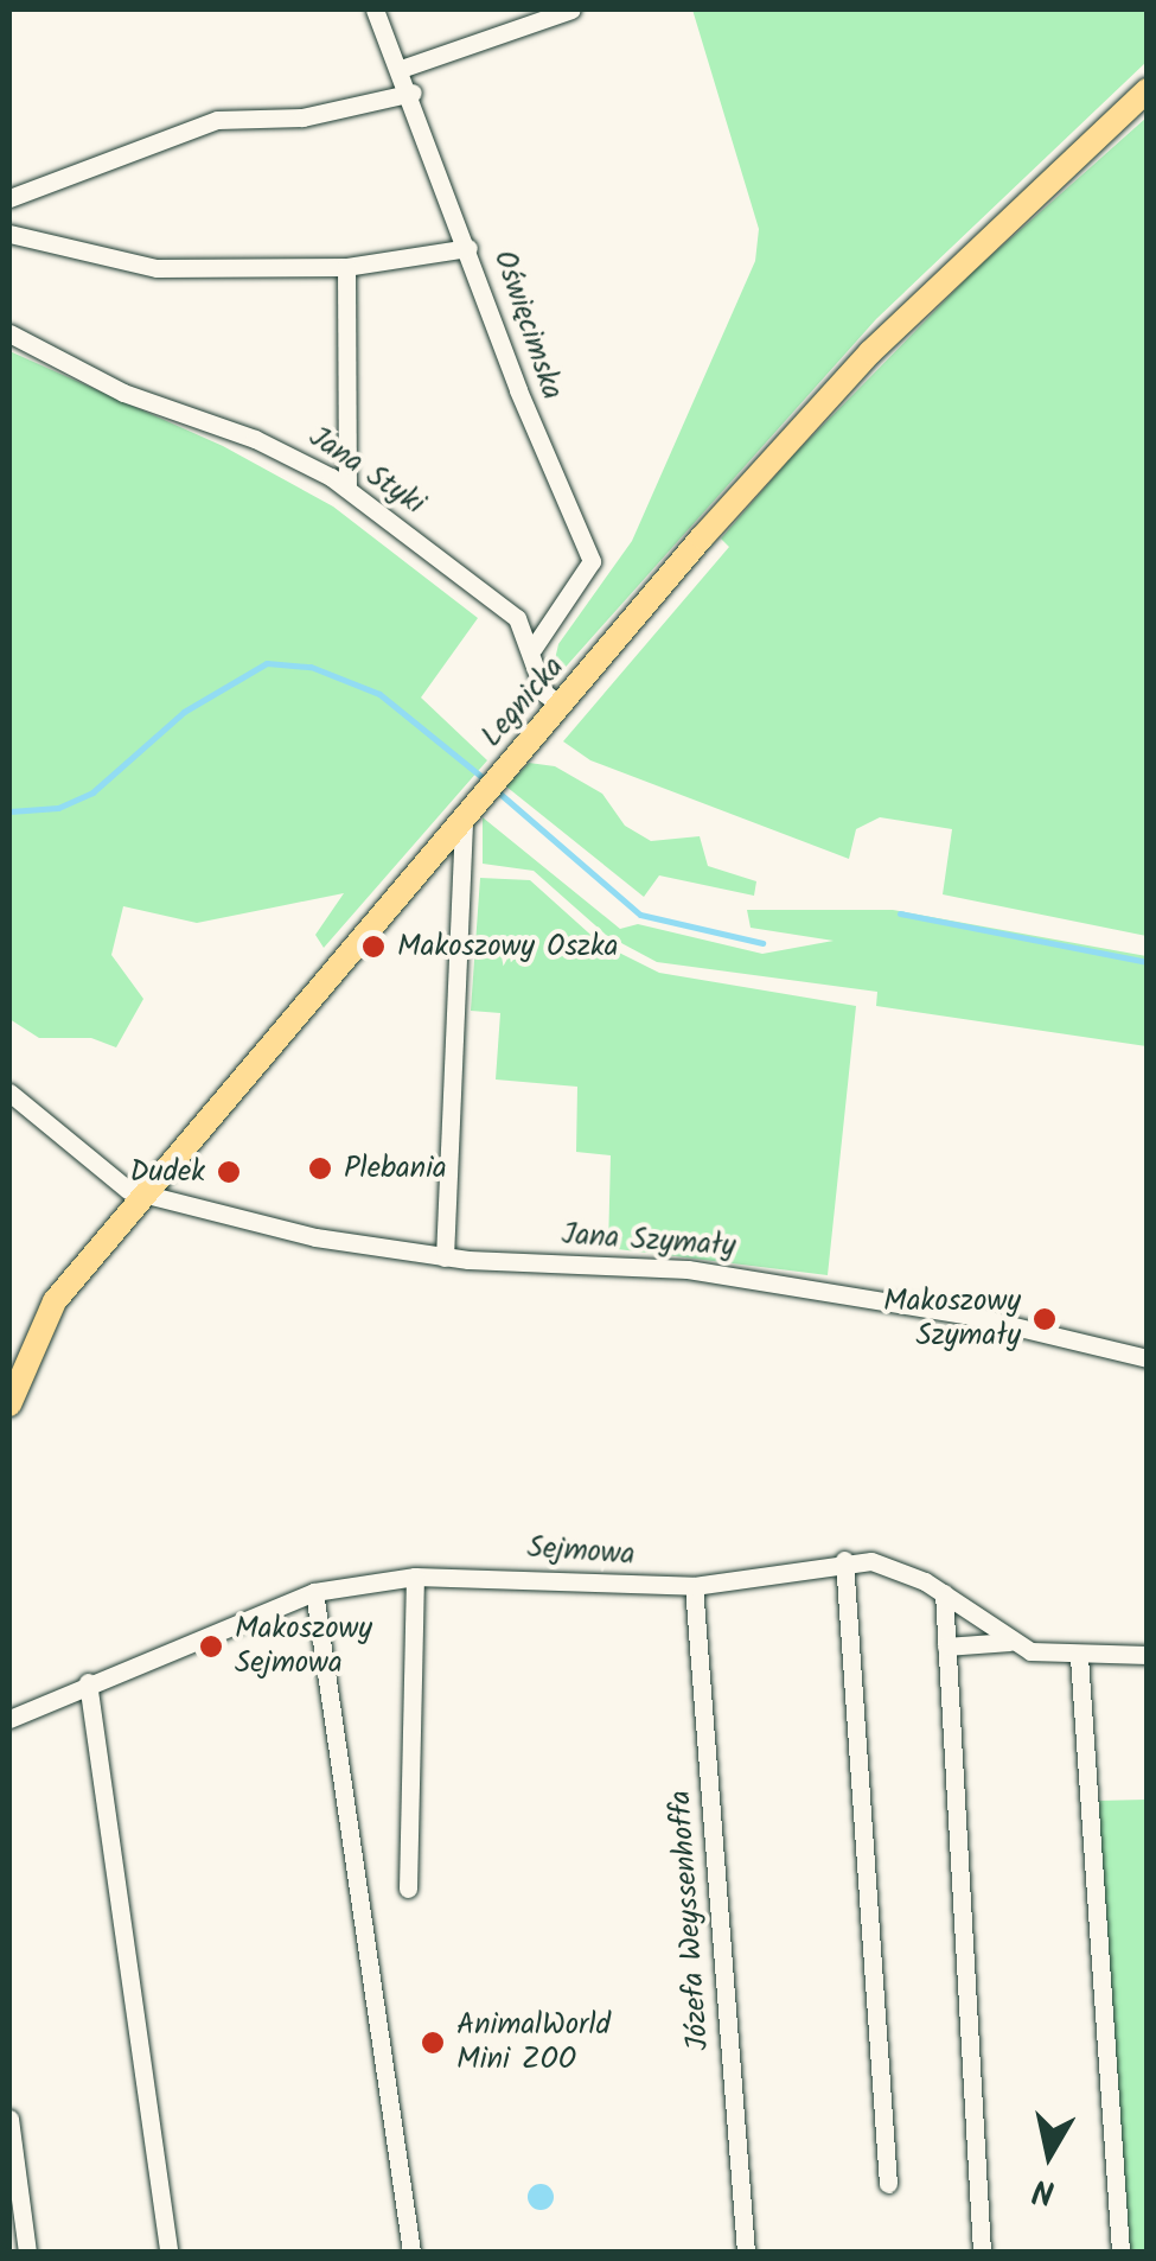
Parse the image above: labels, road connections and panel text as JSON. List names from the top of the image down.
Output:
{
  "streets": {
    "main road": ["Legnicka"],
    "street": [
      "Oświęcimska",
      "Jana Styki",
      "Jana Szymały",
      "Sejmowa",
      "Józefa Weyssenhoffa"
    ]
  },
  "crossings": [
    ["Oświęcimska", "Jana Styki"],
    ["Jana Styki", "Legnicka"],
    ["Legnicka", "Jana Szymały"],
    ["Sejmowa", "Józefa Weyssenhoffa"]
  ],
  "places": [
    "Makoszowy Oszka",
    "Plebania",
    "Dudek",
    "Makoszowy Szymały",
    "Makoszowy Sejmowa",
    "AnimalWorld Mini ZOO"
  ],
  "north": "bottom"
}
